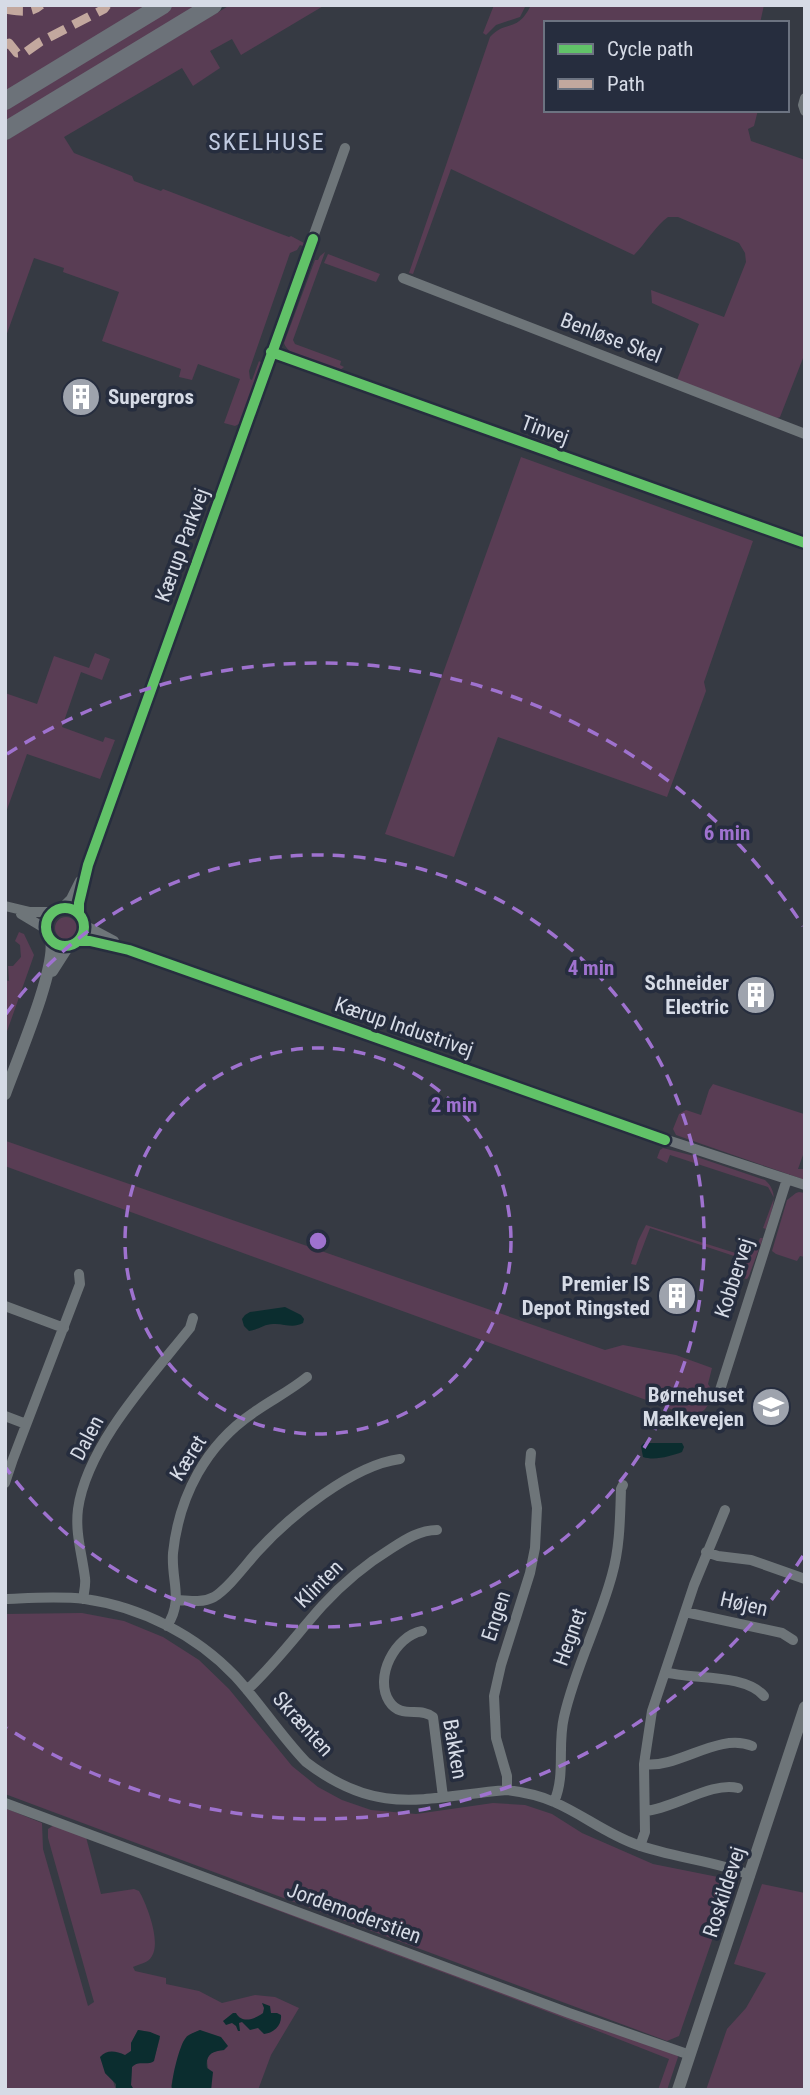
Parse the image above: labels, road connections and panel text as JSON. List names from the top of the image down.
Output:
{
  "streets": {
    "street": [
      "Benløse Skel",
      "Tinvej",
      "Kærup Parkvej",
      "Kærup Industrivej",
      "Kobbervej",
      "Dalen",
      "Kæret",
      "Klinten",
      "Højen",
      "Engen",
      "Hegnet",
      "Skrænten",
      "Bakken",
      "Roskildevej",
      "Jordemoderstien"
    ]
  },
  "crossings": [
    ["Tinvej", "Kærup Parkvej"],
    ["Kærup Parkvej", "Kærup Industrivej"],
    ["Kærup Industrivej", "Kobbervej"],
    ["Dalen", "Skrænten"],
    ["Kæret", "Skrænten"],
    ["Klinten", "Skrænten"],
    ["Højen", "Skrænten"],
    ["Engen", "Skrænten"],
    ["Hegnet", "Skrænten"],
    ["Skrænten", "Bakken"],
    ["Skrænten", "Roskildevej"],
    ["Roskildevej", "Jordemoderstien"]
  ],
  "districts": ["SKELHUSE"],
  "places": {
    "building": ["Supergros", "Schneider Electric", "Premier IS Depot Ringsted"],
    "school or university": ["Børnehuset Mælkevejen"]
  },
  "legend": ["Cycle path", "Path"],
  "rings": ["6 min", "4 min", "2 min"]
}
